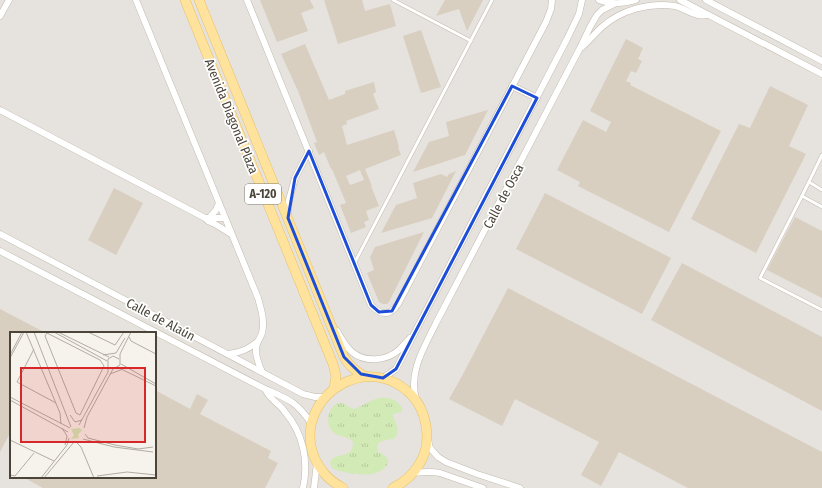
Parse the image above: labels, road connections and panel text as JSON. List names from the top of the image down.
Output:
{
  "streets": {
    "main road": ["Avenida Diagonal Plaza", "A-120"],
    "street": ["Calle de Osca", "Calle de Alaún"]
  }
}
